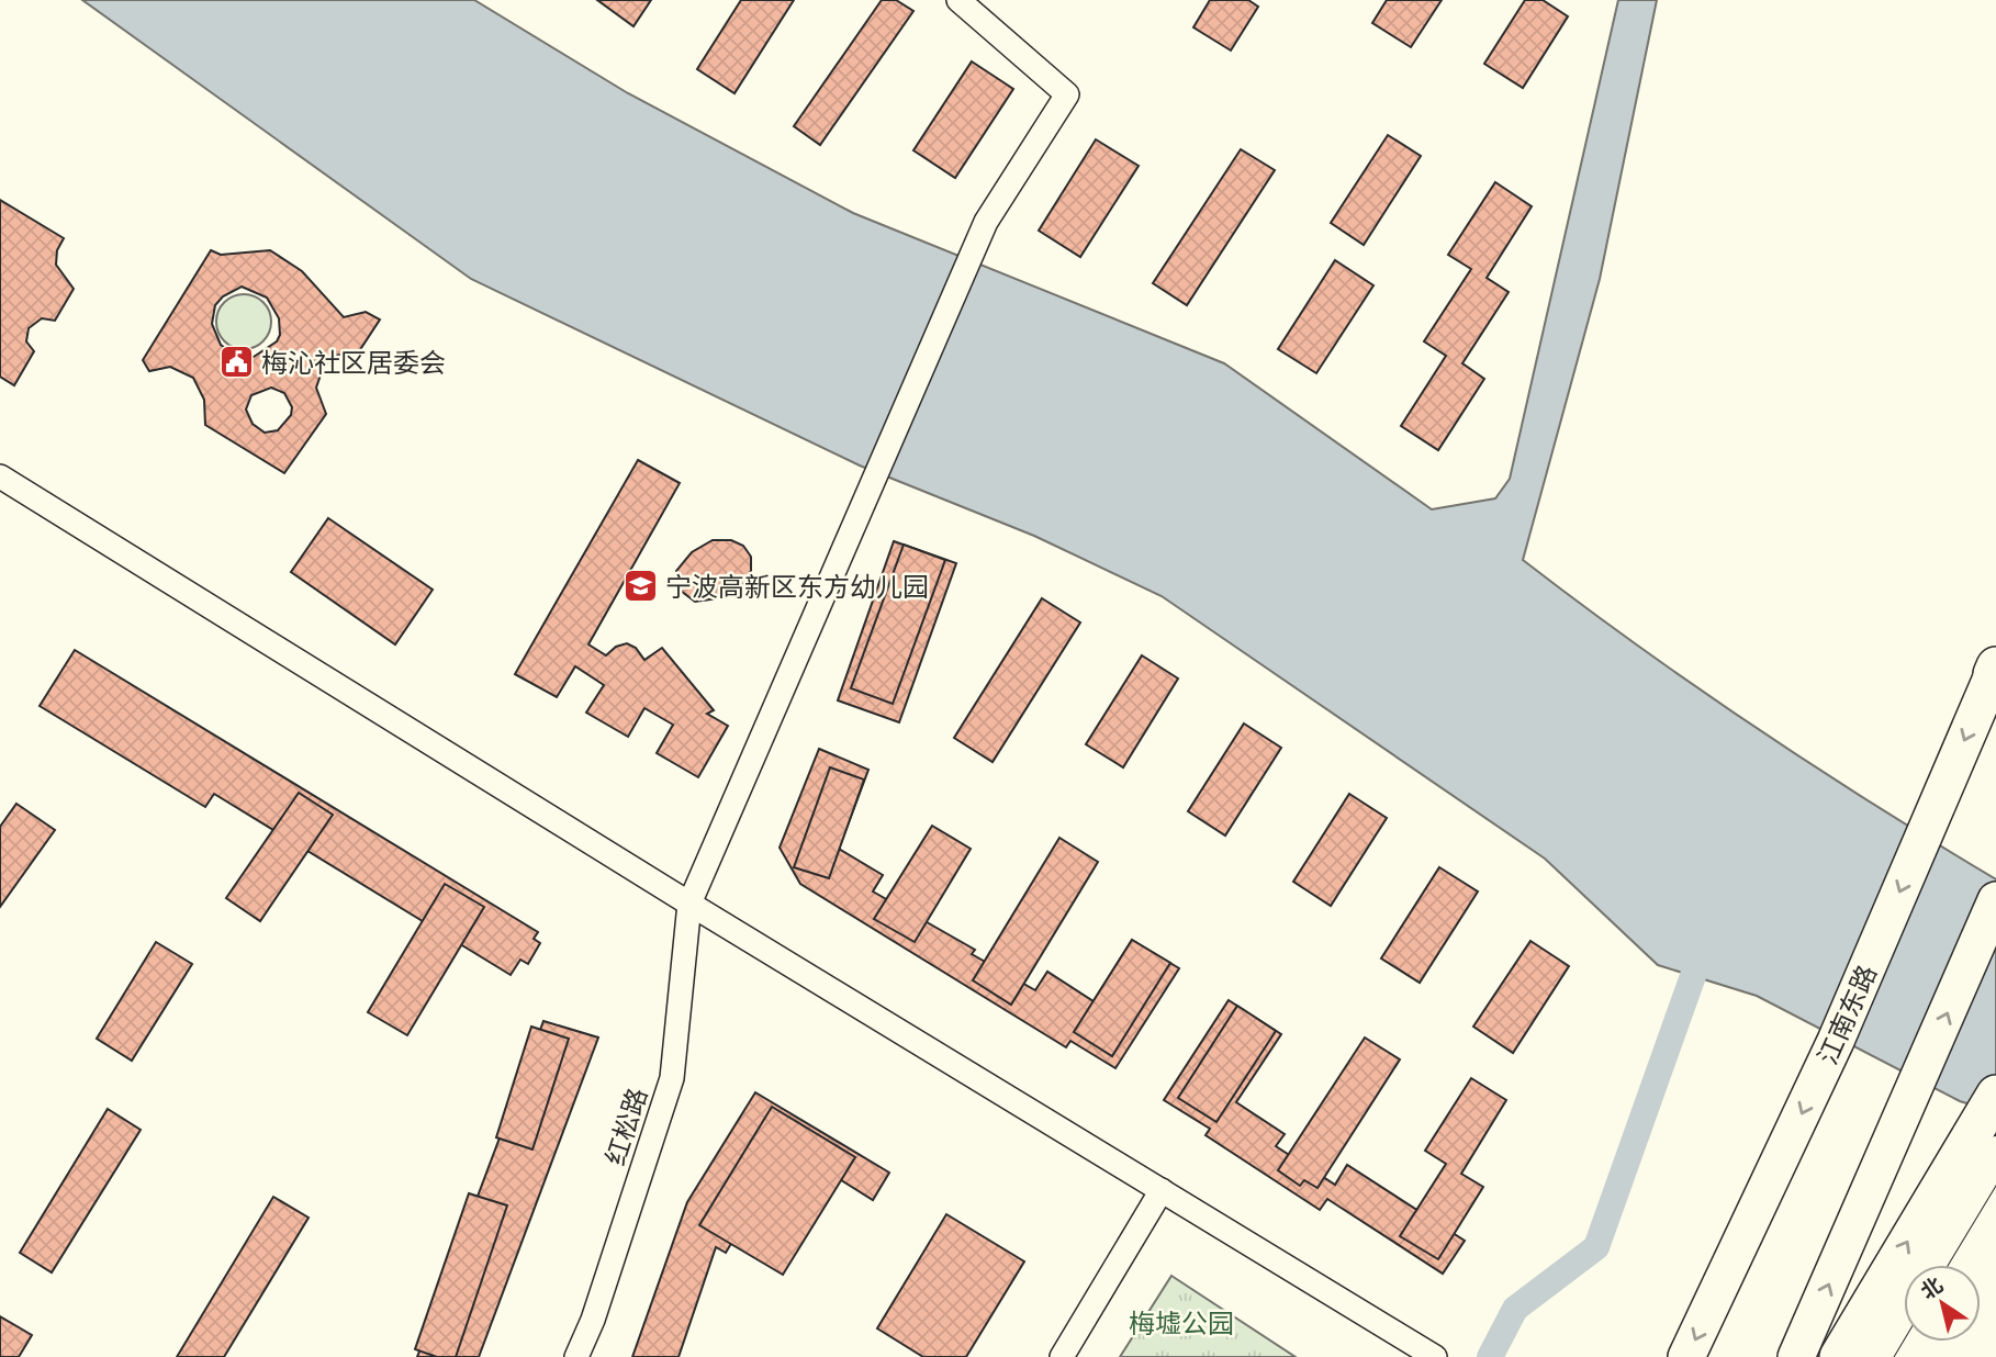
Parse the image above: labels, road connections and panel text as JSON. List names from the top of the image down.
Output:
{
  "streets": {
    "main road": ["江南东路"],
    "street": ["红松路"]
  },
  "parks": ["梅墟公园"],
  "places": {
    "public building": ["梅沁社区居委会"],
    "school or university": ["宁波高新区东方幼儿园"]
  },
  "north": "top left"
}
